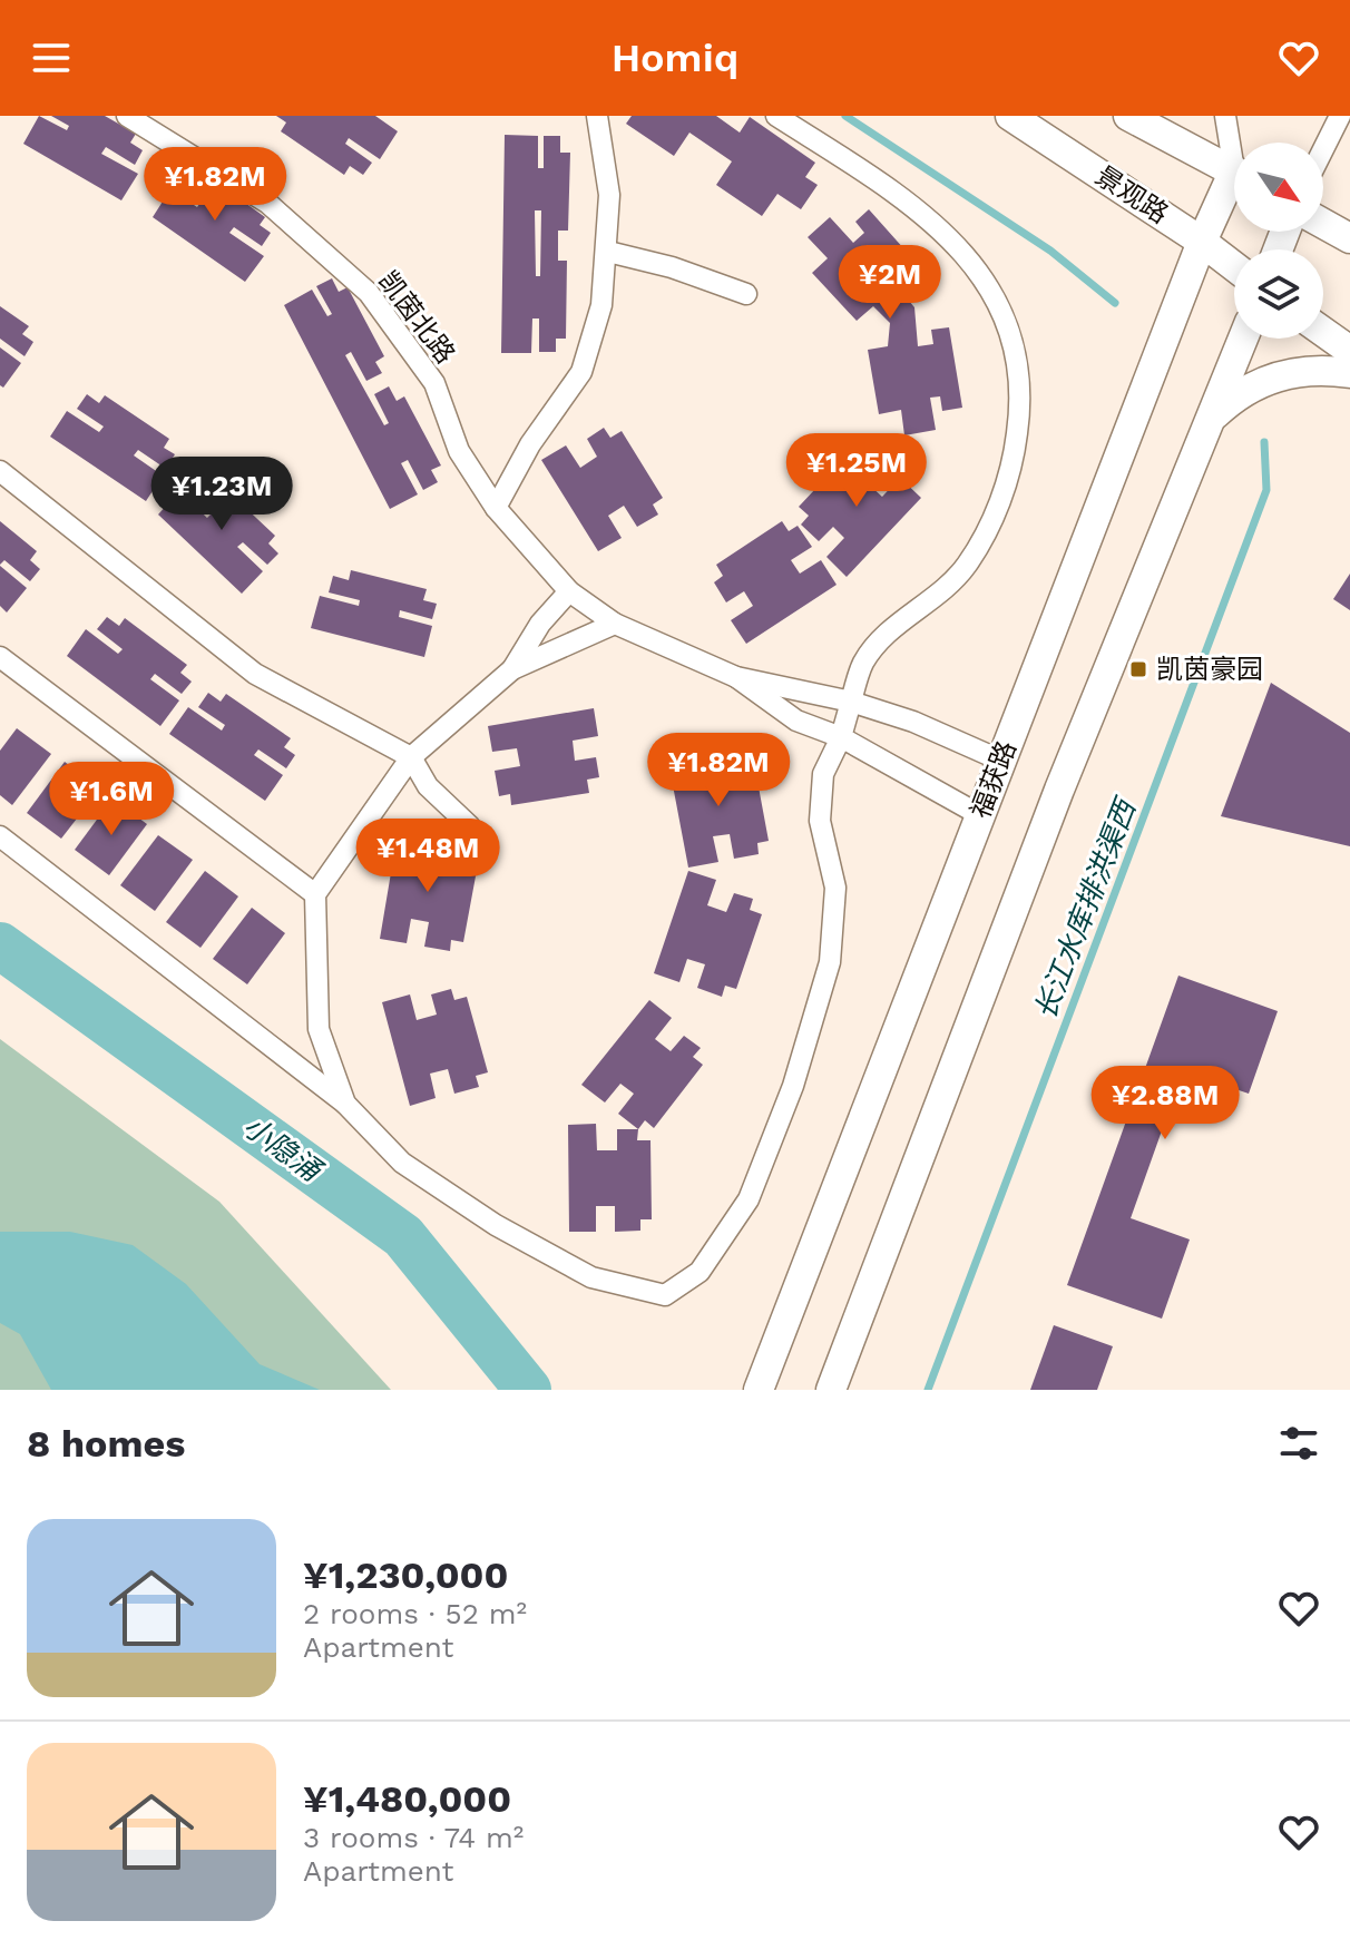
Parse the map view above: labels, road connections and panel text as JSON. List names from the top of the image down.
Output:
{
  "streets": {
    "street": ["景观路", "凯茵北路", "福获路"]
  },
  "crossings": [
    ["景观路", "福获路"]
  ],
  "water": ["长江水库排洪渠西", "小隐涌"],
  "places": {
    "transit": ["凯茵豪园"]
  },
  "north": "bottom right",
  "page": {
    "header": "Homiq",
    "price": [
      "¥1.82M",
      "¥2M",
      "¥1.25M",
      "¥1.23M",
      "¥1.82M",
      "¥1.6M",
      "¥1.48M",
      "¥2.88M"
    ],
    "heading": "8 homes",
    "list": [
      {
        "name": "¥1,230,000",
        "note": "2 rooms · 52 m² · Apartment"
      },
      {
        "name": "¥1,480,000",
        "note": "3 rooms · 74 m² · Apartment"
      }
    ]
  }
}
